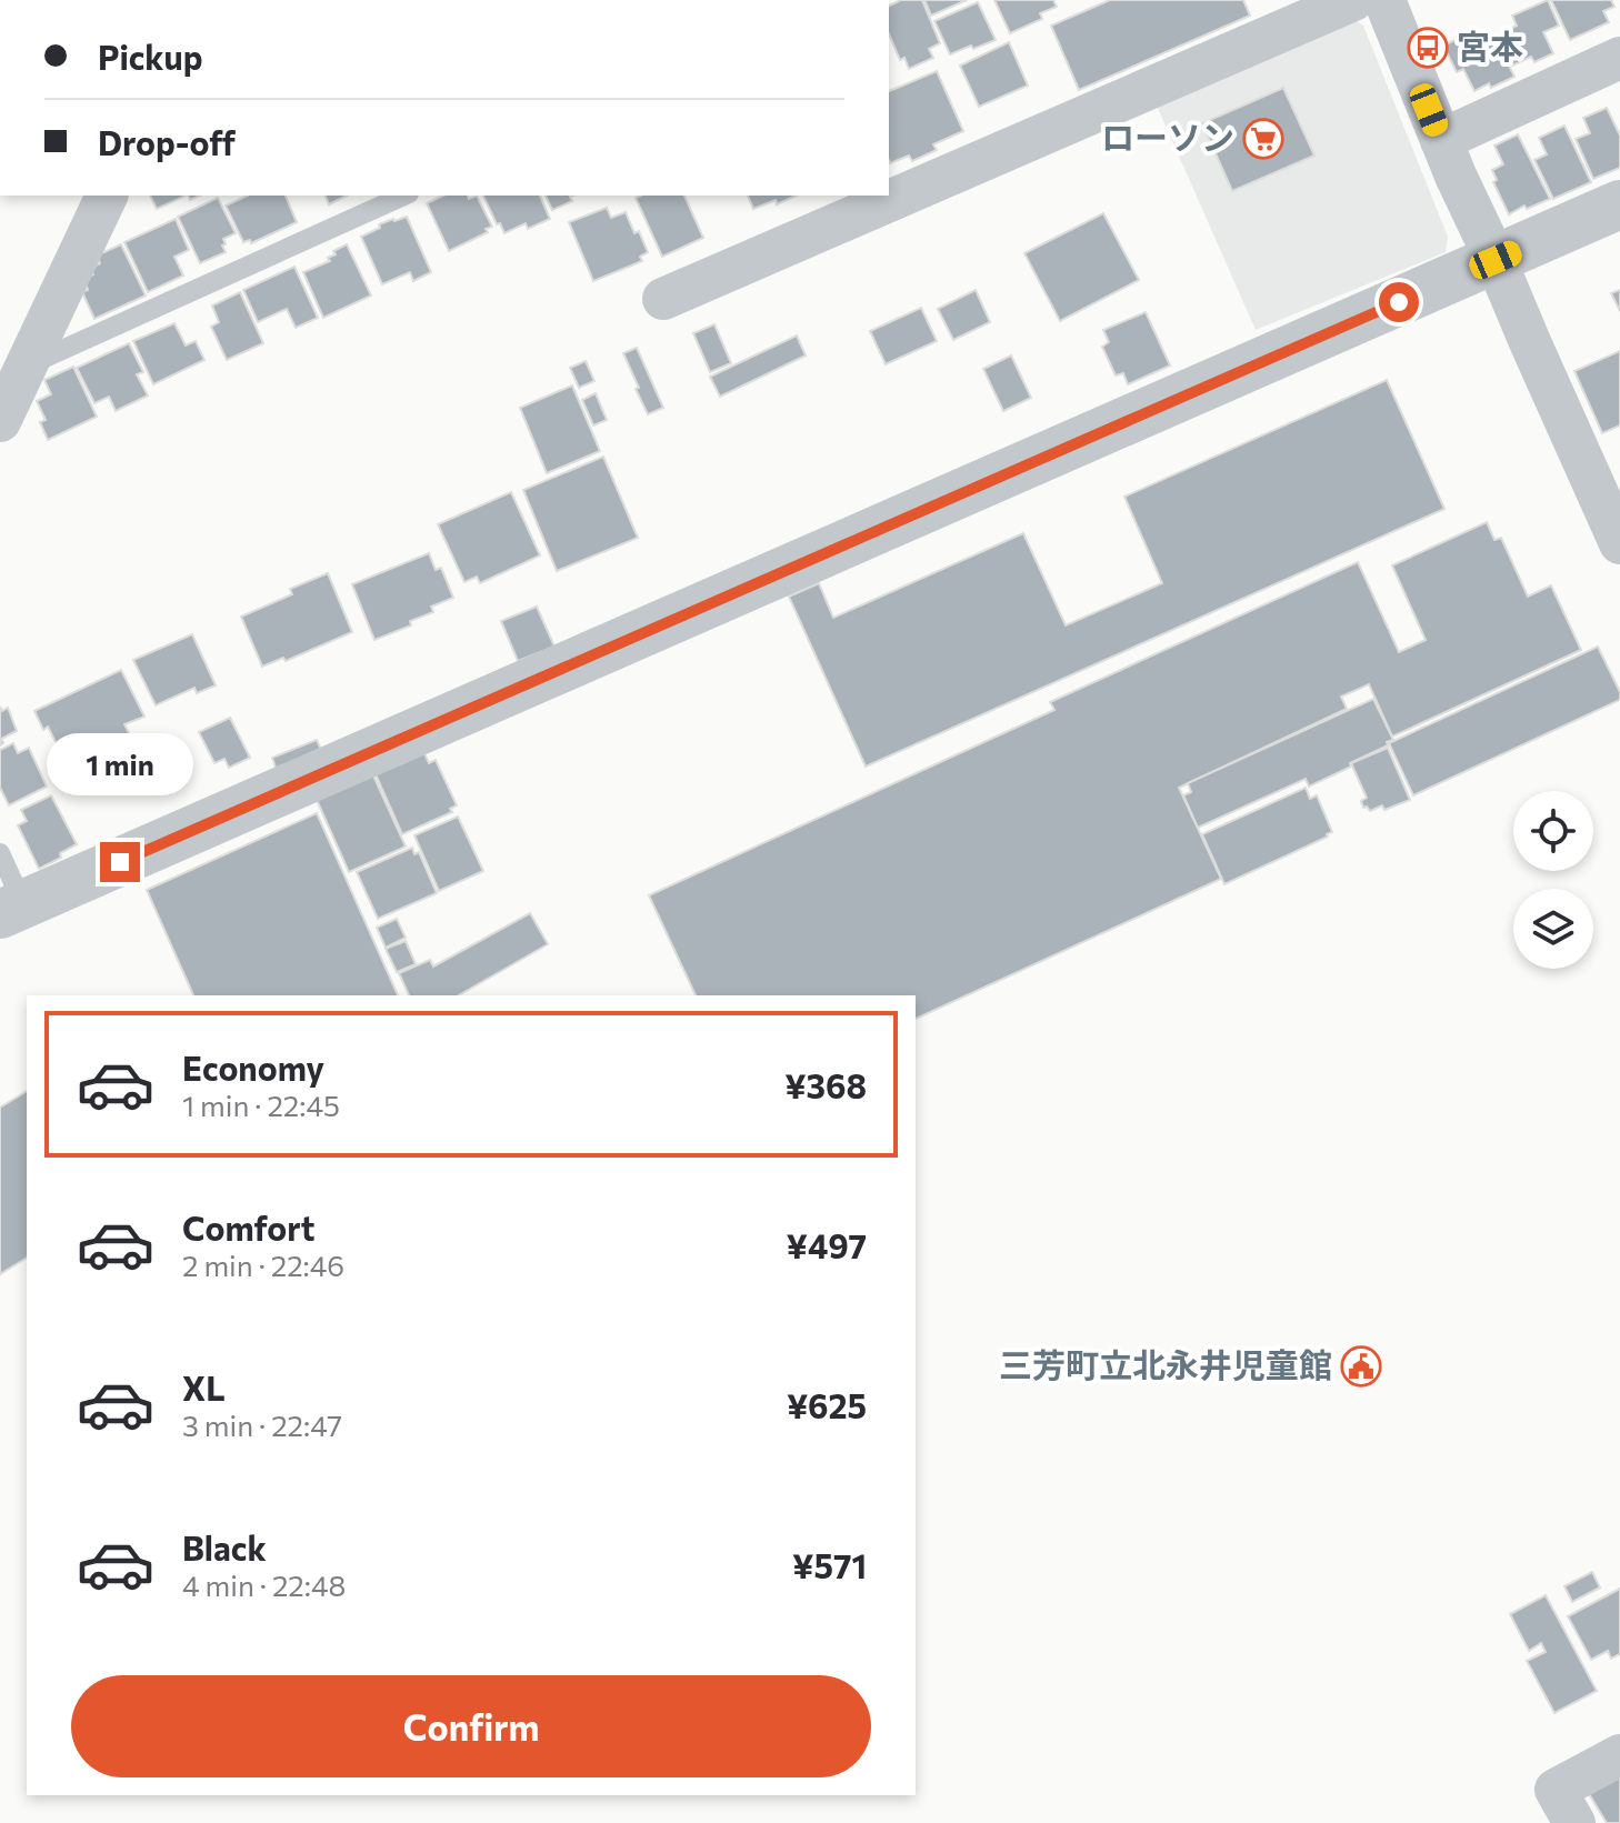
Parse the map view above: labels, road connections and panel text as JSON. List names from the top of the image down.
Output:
{
  "places": {
    "bus stop": ["宮本"],
    "supermarket": ["ローソン"],
    "public building": ["三芳町立北永井児童館"]
  },
  "page": {
    "banner": ["Pickup", "Drop-off"],
    "bubble": "1 min",
    "list": [
      {
        "name": "Economy",
        "note": "1 min · 22:45",
        "value": "¥368"
      },
      {
        "name": "Comfort",
        "note": "2 min · 22:46",
        "value": "¥497"
      },
      {
        "name": "XL",
        "note": "3 min · 22:47",
        "value": "¥625"
      },
      {
        "name": "Black",
        "note": "4 min · 22:48",
        "value": "¥571"
      }
    ],
    "buttons": "Confirm"
  }
}
